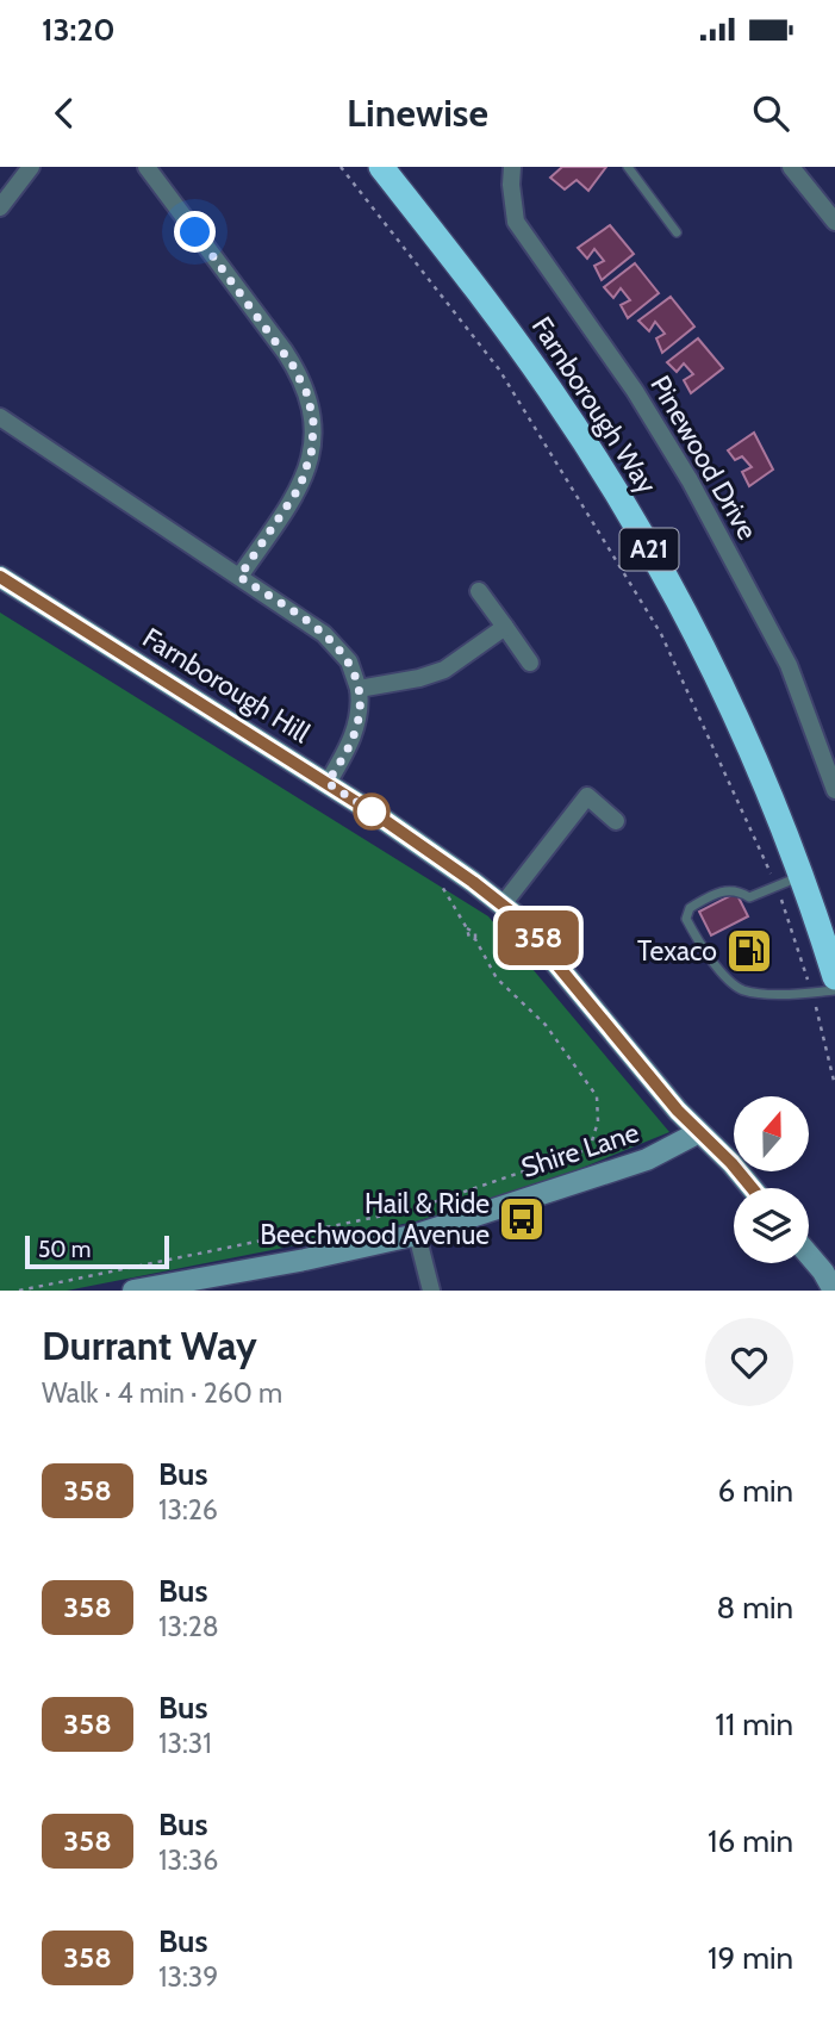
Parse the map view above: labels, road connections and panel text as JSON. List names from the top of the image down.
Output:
{
  "streets": {
    "highway": ["Farnborough Way", "A21"],
    "main road": ["Farnborough Hill", "Shire Lane"],
    "street": ["Pinewood Drive"]
  },
  "crossings": [
    ["Farnborough Hill", "Shire Lane"]
  ],
  "places": {
    "fuel station": ["Texaco"],
    "bus stop": ["Hail & Ride Beechwood Avenue"]
  },
  "lines": ["bus line 358"],
  "scale_bar": "50 m",
  "north": "top",
  "page": {
    "status": "13:20",
    "header": "Linewise",
    "on_map": "358",
    "scale": "50 m",
    "heading": ["Durrant Way", "Walk · 4 min · 260 m"],
    "list": [
      {
        "mark": "358",
        "name": "Bus",
        "note": "13:26",
        "value": "6 min"
      },
      {
        "mark": "358",
        "name": "Bus",
        "note": "13:28",
        "value": "8 min"
      },
      {
        "mark": "358",
        "name": "Bus",
        "note": "13:31",
        "value": "11 min"
      },
      {
        "mark": "358",
        "name": "Bus",
        "note": "13:36",
        "value": "16 min"
      },
      {
        "mark": "358",
        "name": "Bus",
        "note": "13:39",
        "value": "19 min"
      }
    ]
  }
}
